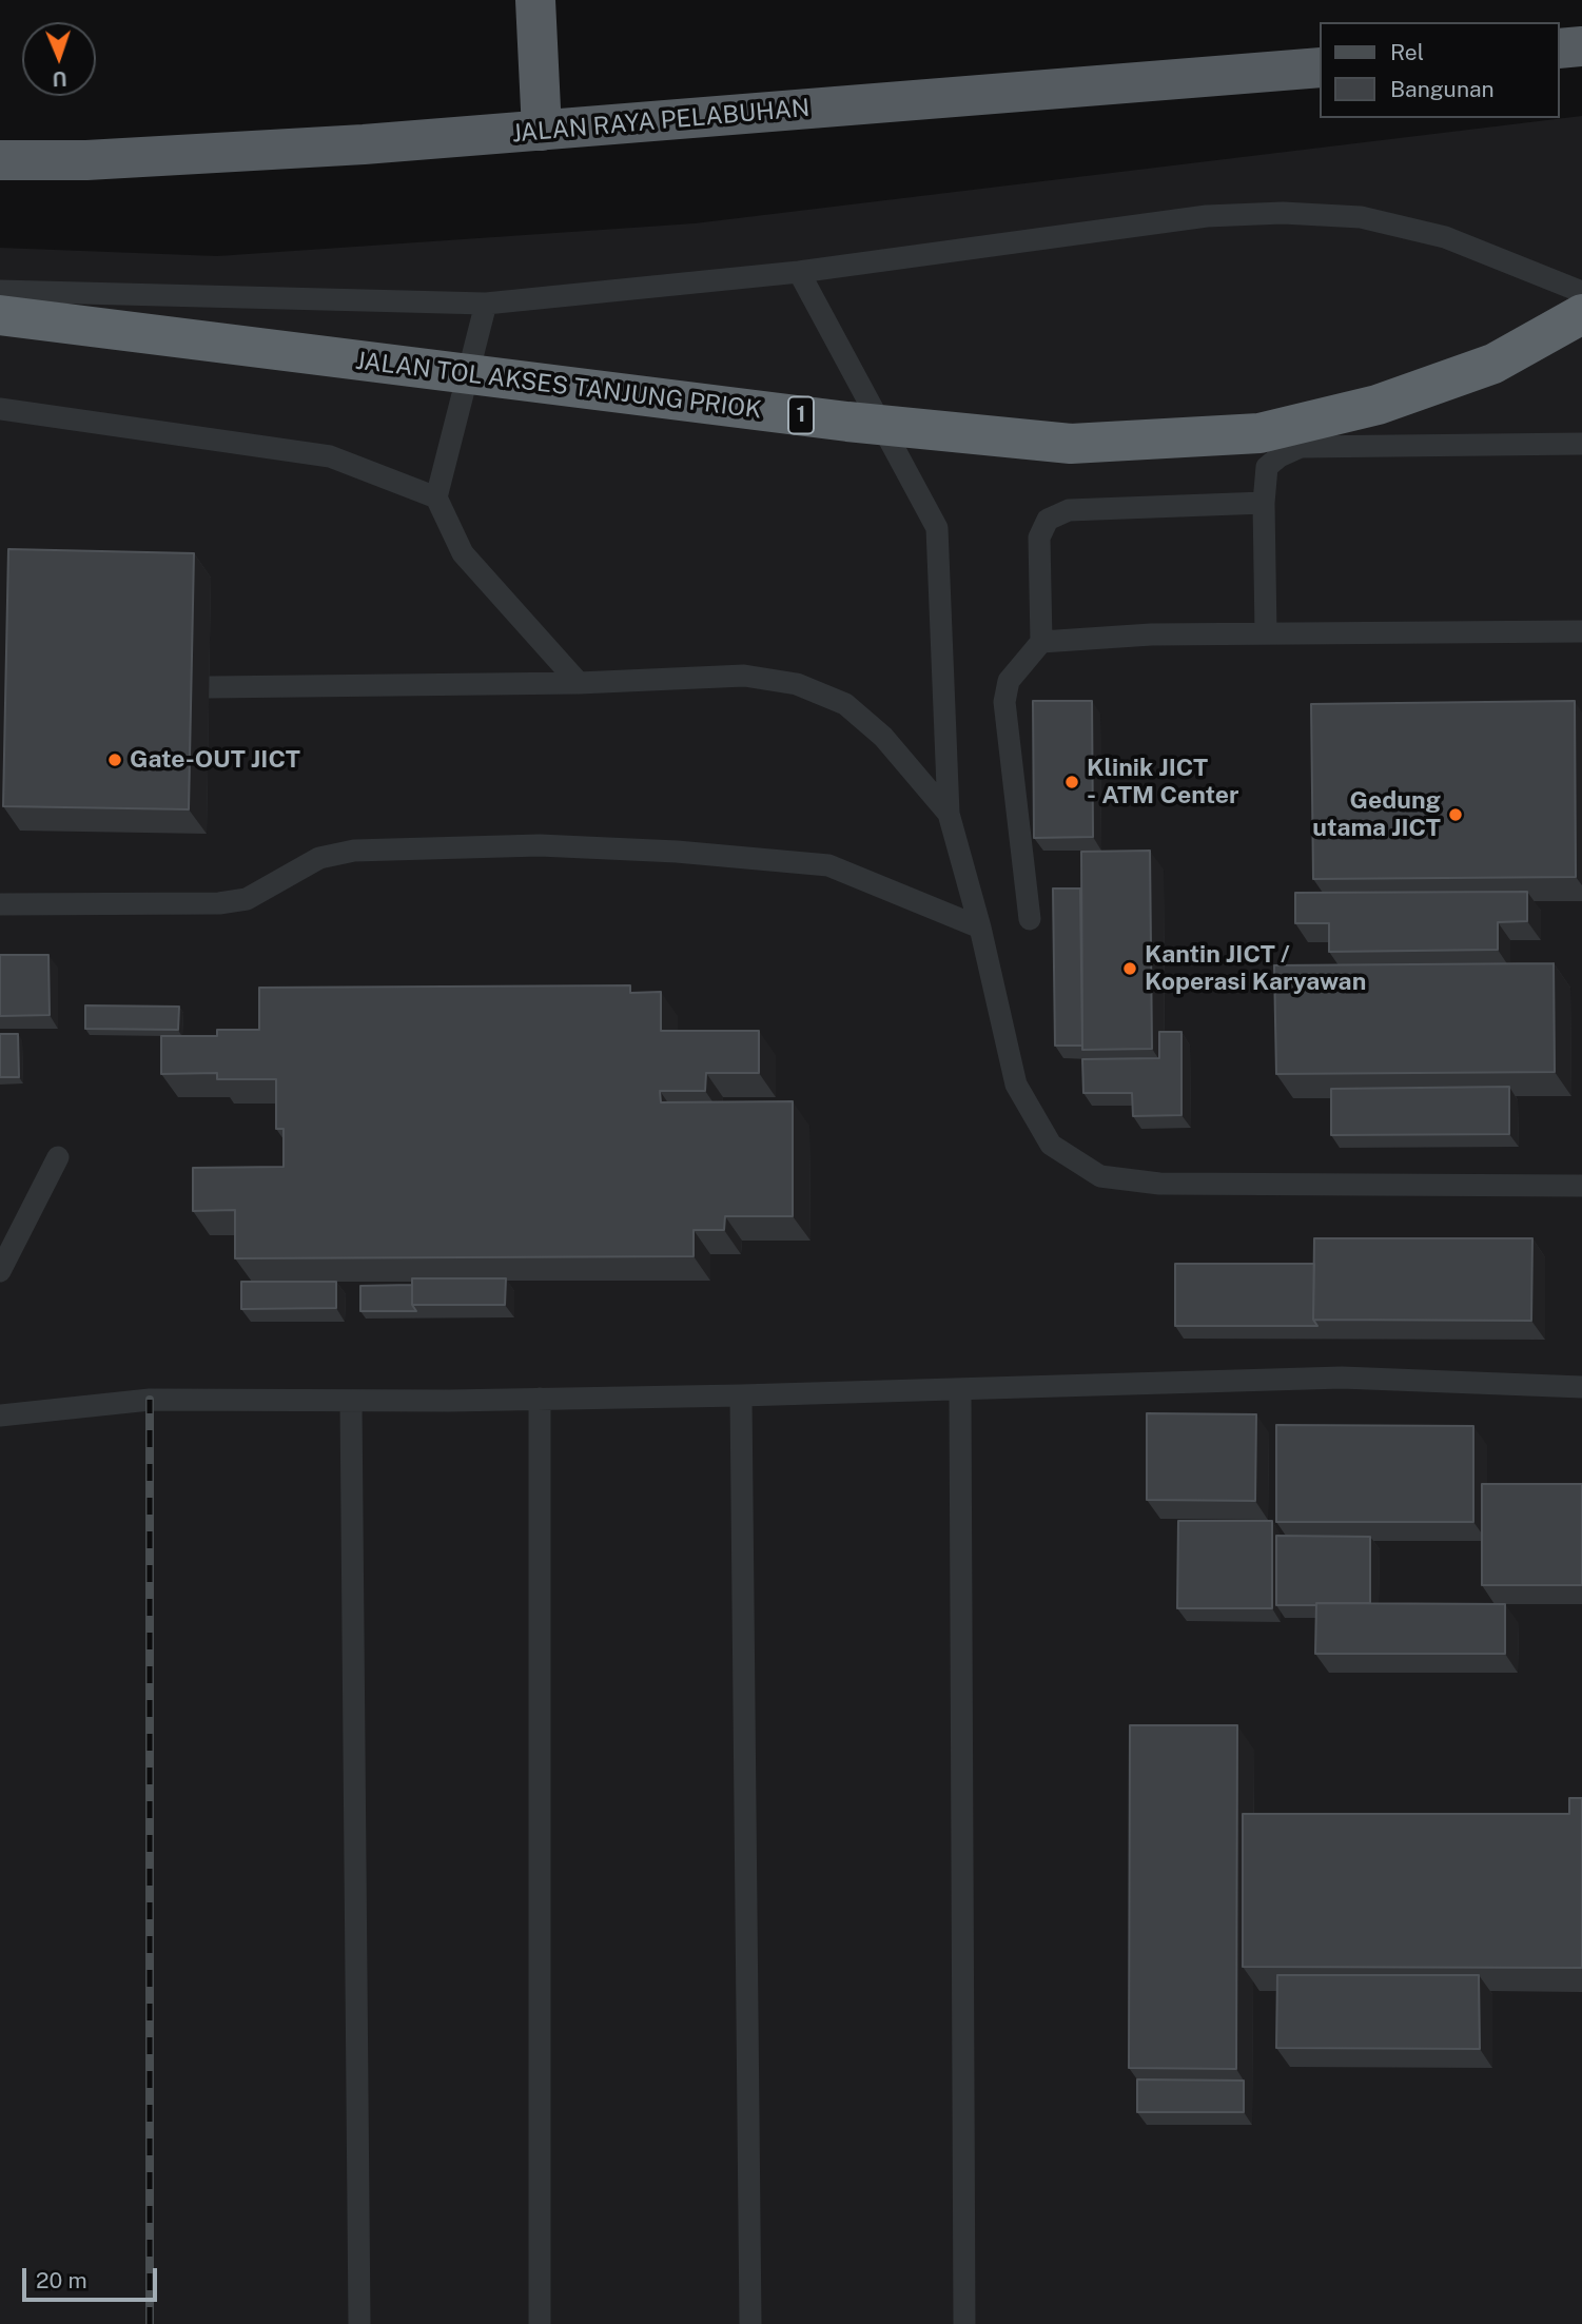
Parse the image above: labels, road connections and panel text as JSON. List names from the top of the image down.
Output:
{
  "streets": {
    "highway": ["JALAN RAYA PELABUHAN", "JALAN TOL AKSES TANJUNG PRIOK", "1"]
  },
  "places": [
    "Gate-OUT JICT",
    "Klinik JICT - ATM Center",
    "Gedung utama JICT",
    "Kantin JICT / Koperasi Karyawan"
  ],
  "legend": ["Rel", "Bangunan"],
  "scale_bar": "20 m",
  "north": "bottom"
}
